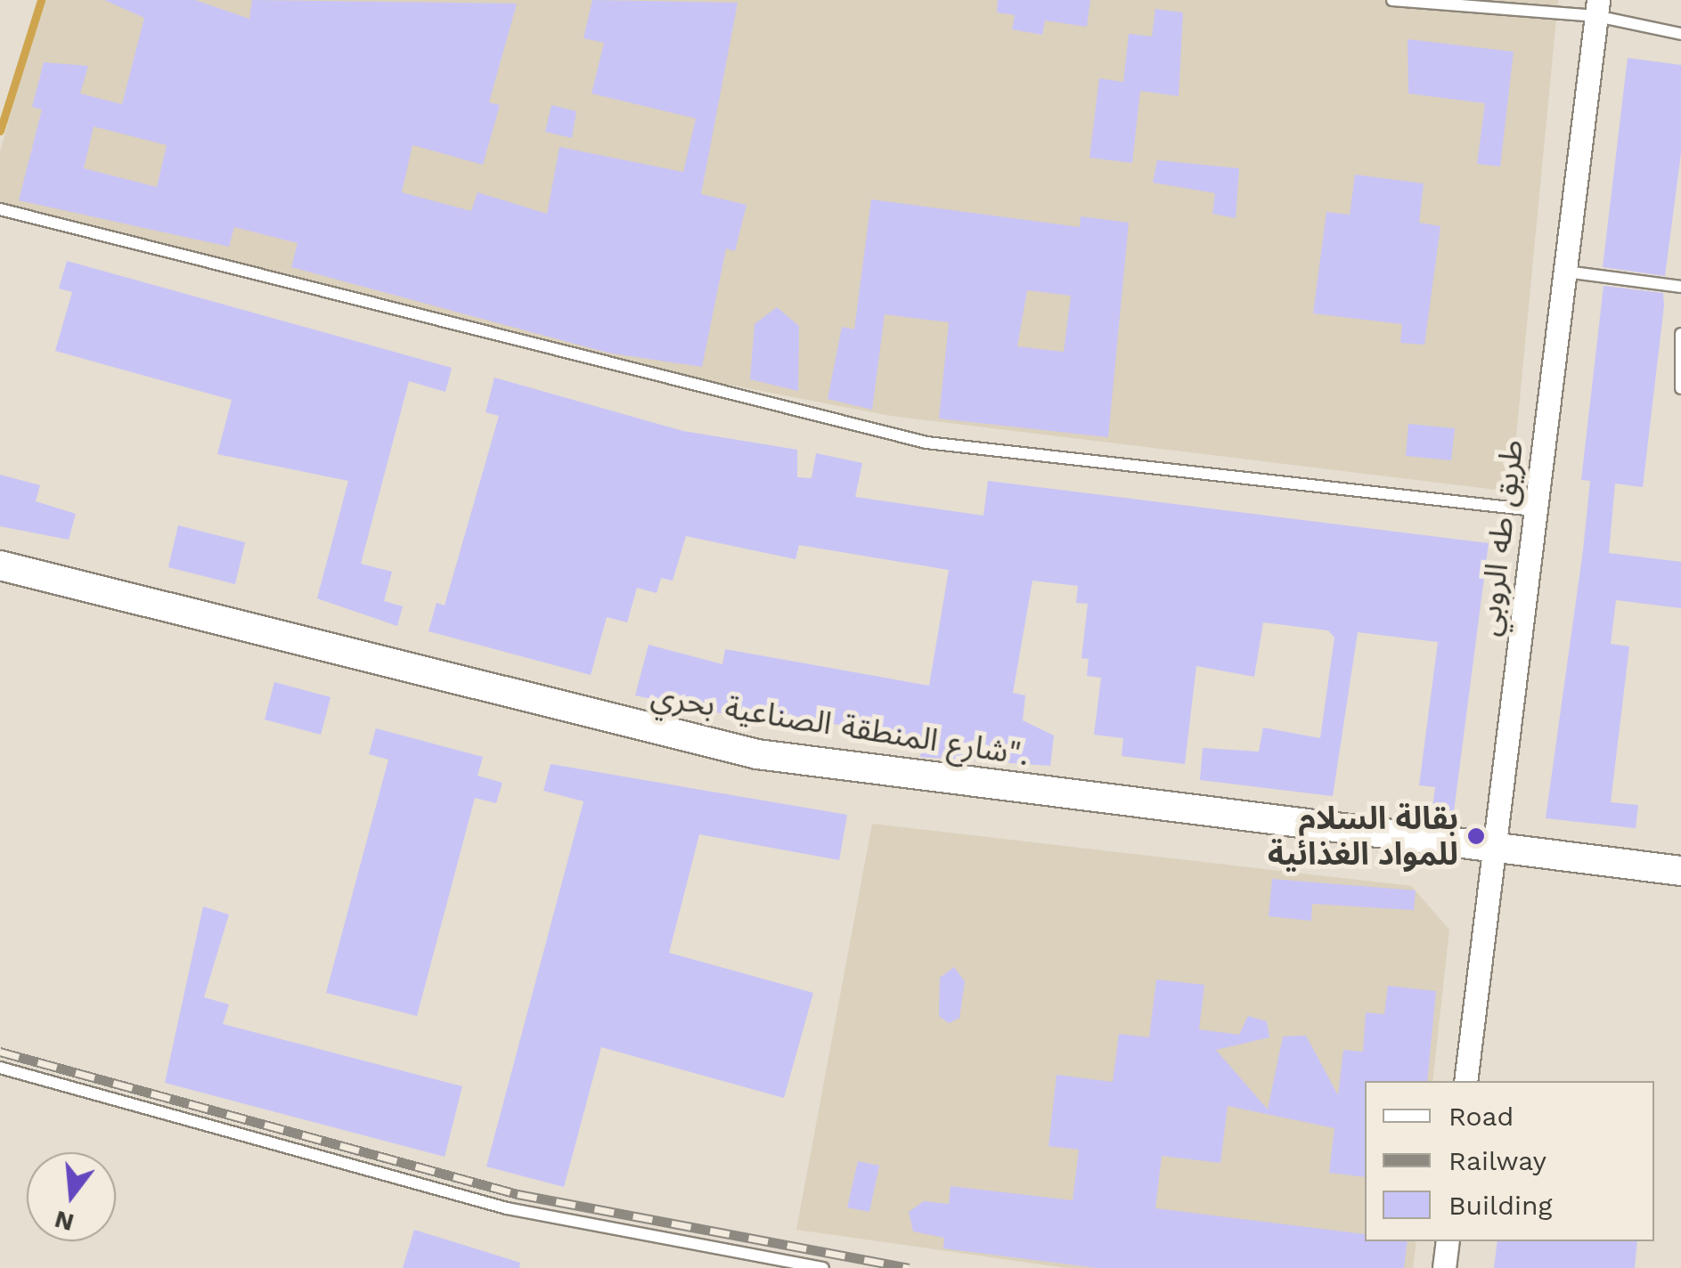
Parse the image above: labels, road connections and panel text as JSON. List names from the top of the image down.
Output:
{
  "streets": {
    "street": ["طريق طه الروبي", "شارع المنطقة الصناعية بحري\"."]
  },
  "crossings": [
    ["طريق طه الروبي", "شارع المنطقة الصناعية بحري\"."]
  ],
  "places": ["بقالة السلام للمواد الغذائية"],
  "legend": ["Road", "Railway", "Building"],
  "north": "bottom"
}
